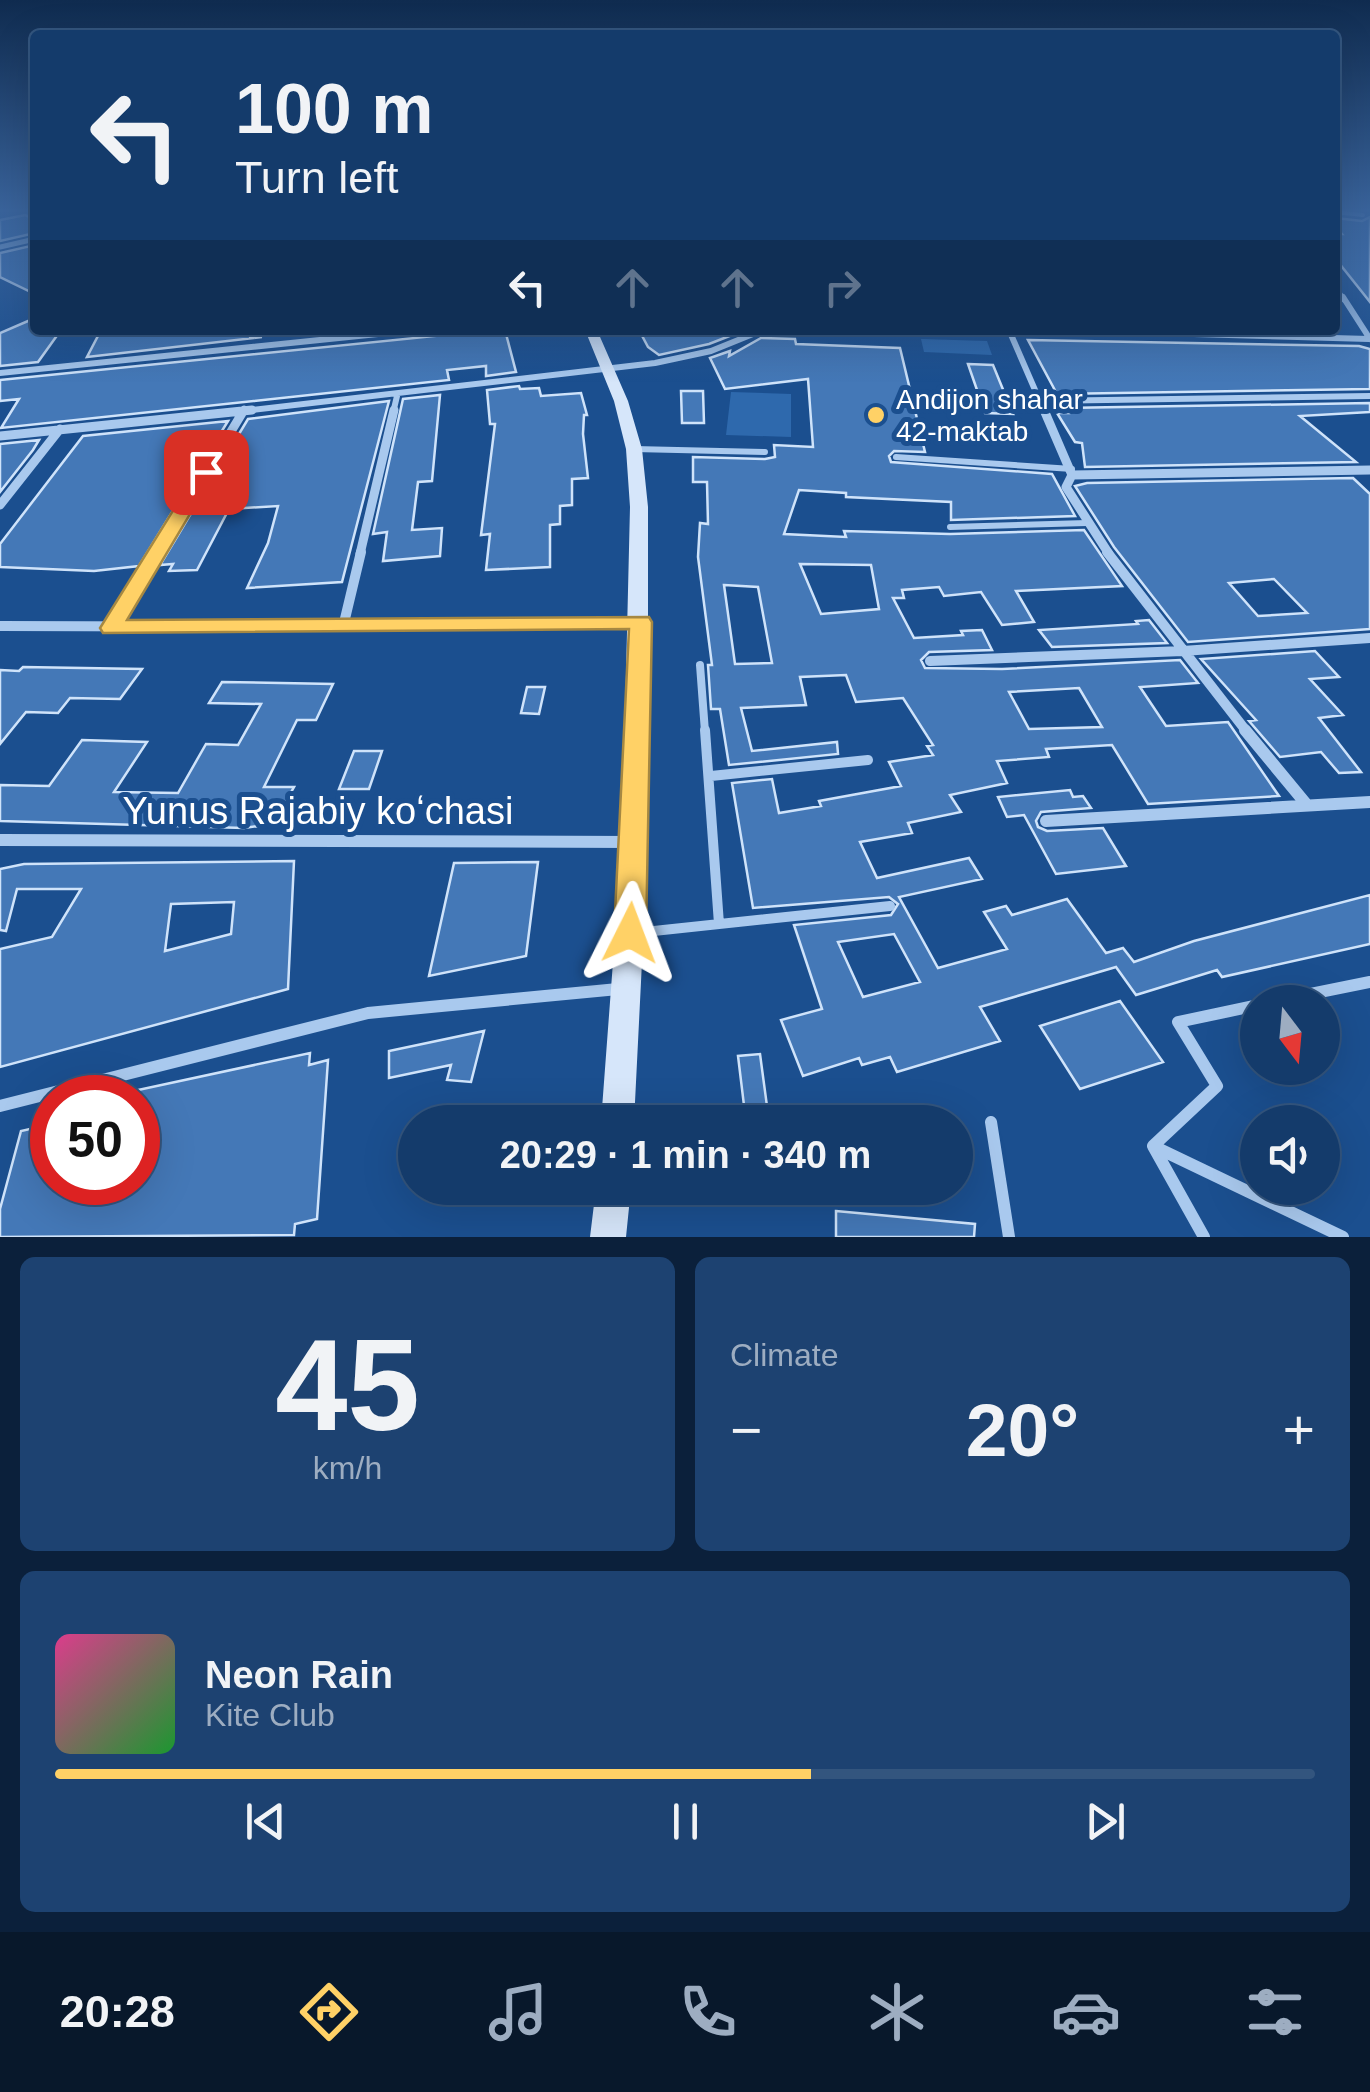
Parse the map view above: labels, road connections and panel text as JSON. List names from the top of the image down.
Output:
{
  "streets": {
    "street": ["Yunus Rajabiy koʻchasi"]
  },
  "places": ["Andijon shahar 42-maktab"],
  "north": "bottom",
  "page": {
    "turn": ["100 m", "Turn left"],
    "limit": "50",
    "trip": "20:29 · 1 min · 340 m",
    "tile": [
      ["45", "km/h"],
      "Climate"
    ],
    "heat": ["−", "20°", "+"],
    "song": ["Neon Rain", "Kite Club"],
    "tabs": "20:28"
  }
}
